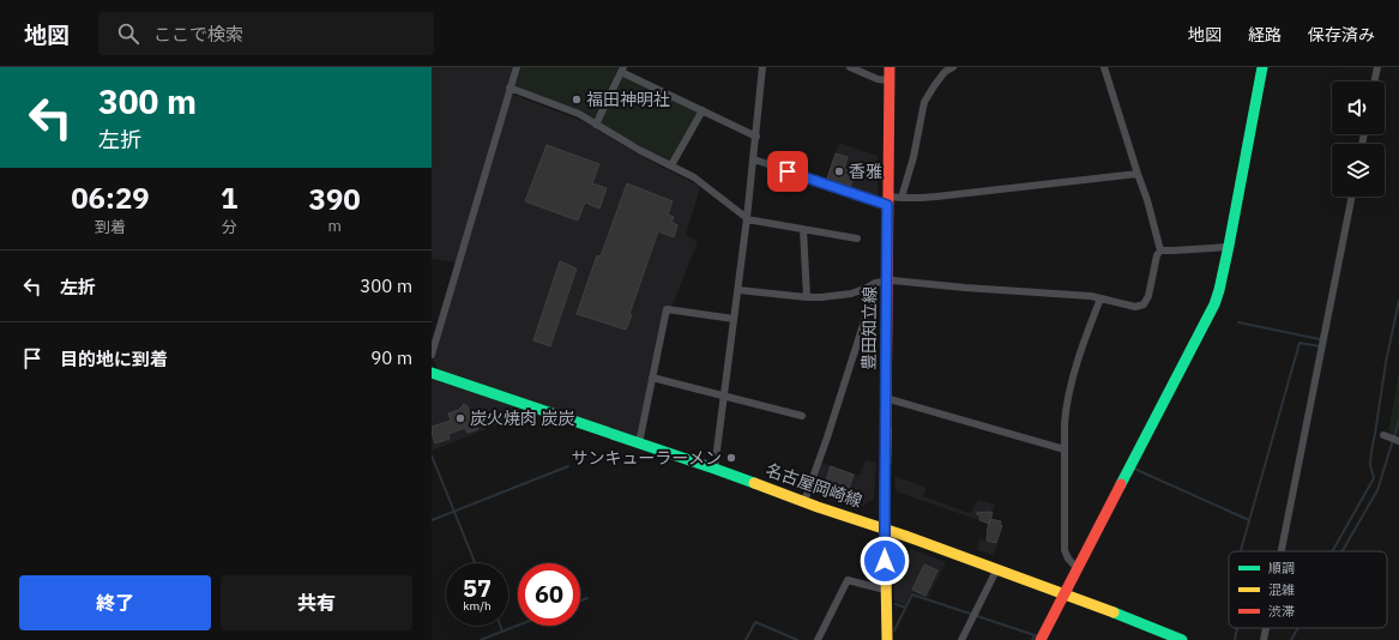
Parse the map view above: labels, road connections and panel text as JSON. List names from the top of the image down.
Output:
{
  "streets": {
    "main road": ["豊田知立線", "名古屋岡崎線"]
  },
  "crossings": [
    ["豊田知立線", "名古屋岡崎線"]
  ],
  "places": [
    "福田神明社",
    "香雅",
    "炭火焼肉 炭炭",
    "サンキューラーメン"
  ],
  "legend": ["順調", "混雑", "渋滞"],
  "page": {
    "header": "地図",
    "search": "ここで検索",
    "nav": ["地図", "経路", "保存済み"],
    "turn": ["300 m", "左折"],
    "eta": [
      "06:29",
      "到着",
      "1",
      "分",
      "390",
      "m"
    ],
    "list": [
      {
        "name": "左折",
        "value": "300 m"
      },
      {
        "name": "目的地に到着",
        "value": "90 m"
      }
    ],
    "speed": "57 km/h",
    "limit": "60",
    "buttons": ["終了", "共有"]
  }
}
